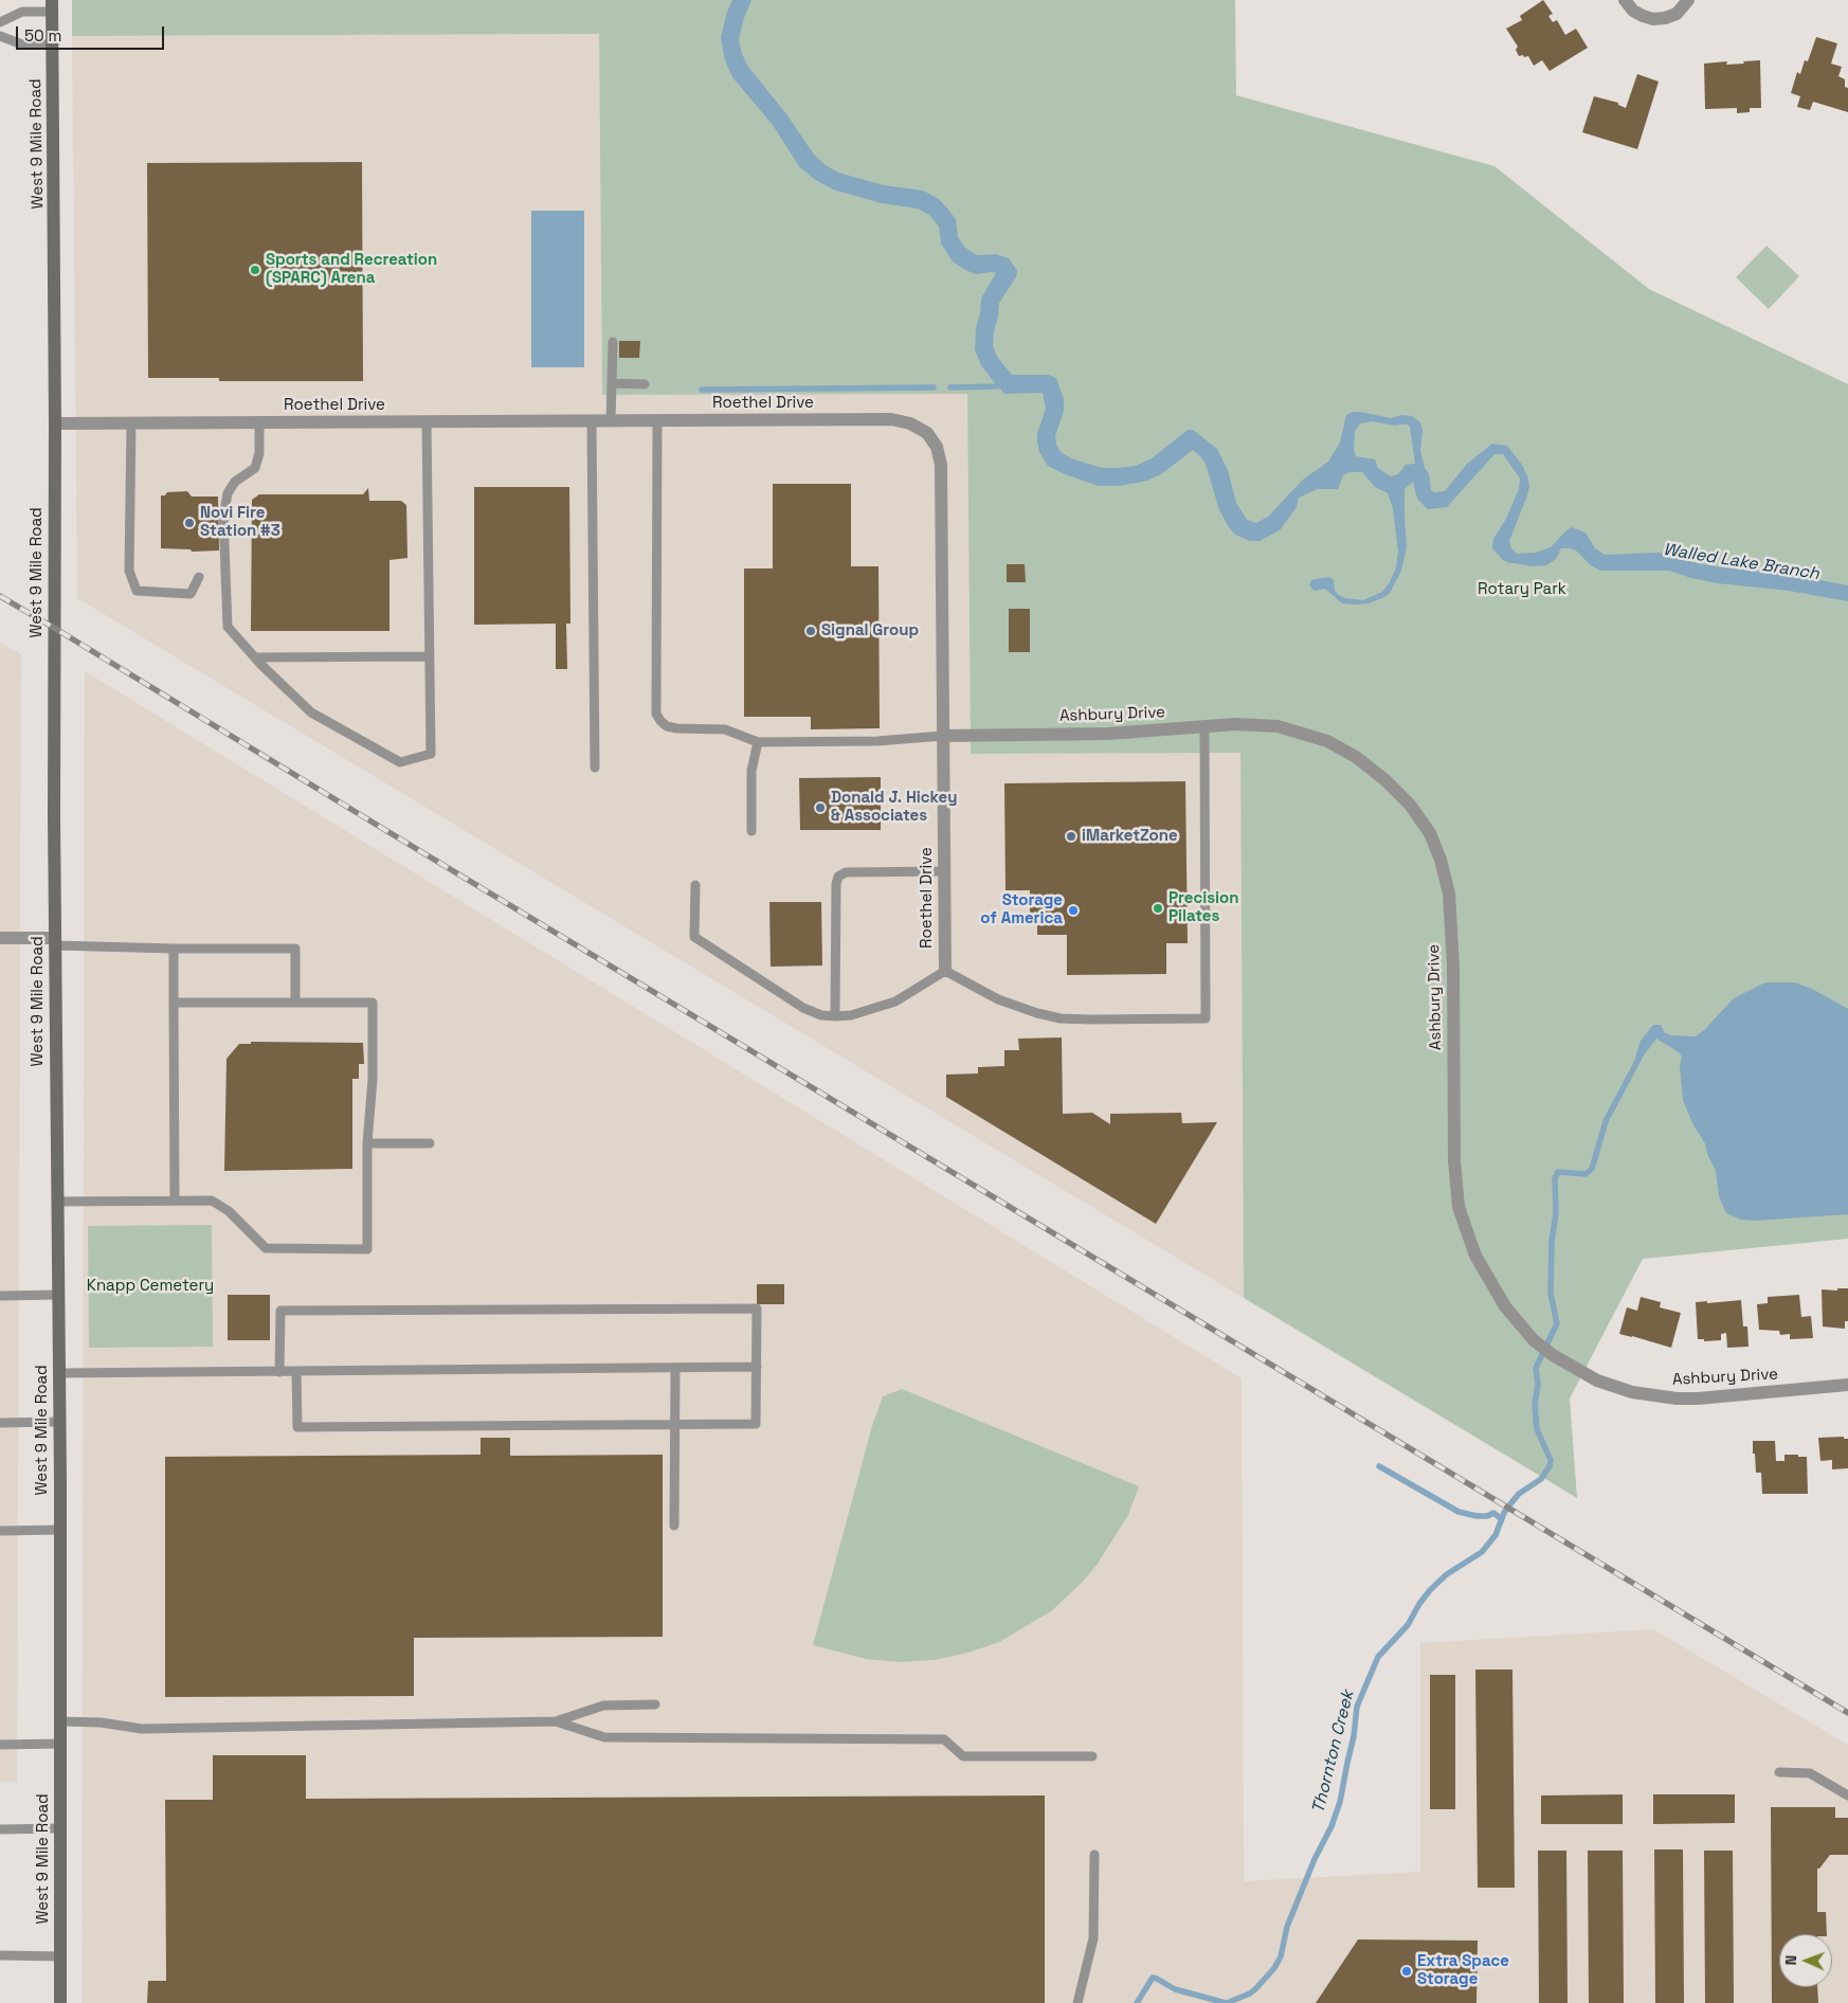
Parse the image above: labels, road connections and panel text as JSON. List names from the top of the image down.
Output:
{
  "streets": {
    "street": ["West 9 Mile Road", "Roethel Drive", "Ashbury Drive"]
  },
  "crossings": [
    ["West 9 Mile Road", "Roethel Drive"],
    ["Roethel Drive", "Ashbury Drive"]
  ],
  "water": ["Walled Lake Branch", "Thornton Creek"],
  "parks": ["Rotary Park", "Knapp Cemetery"],
  "places": [
    "Sports and Recreation (SPARC) Arena",
    "Novi Fire Station #3",
    "Signal Group",
    "Donald J. Hickey & Associates",
    "iMarketZone",
    "Precision Pilates",
    "Storage of America",
    "Extra Space Storage"
  ],
  "scale_bar": "50 m",
  "north": "left"
}
